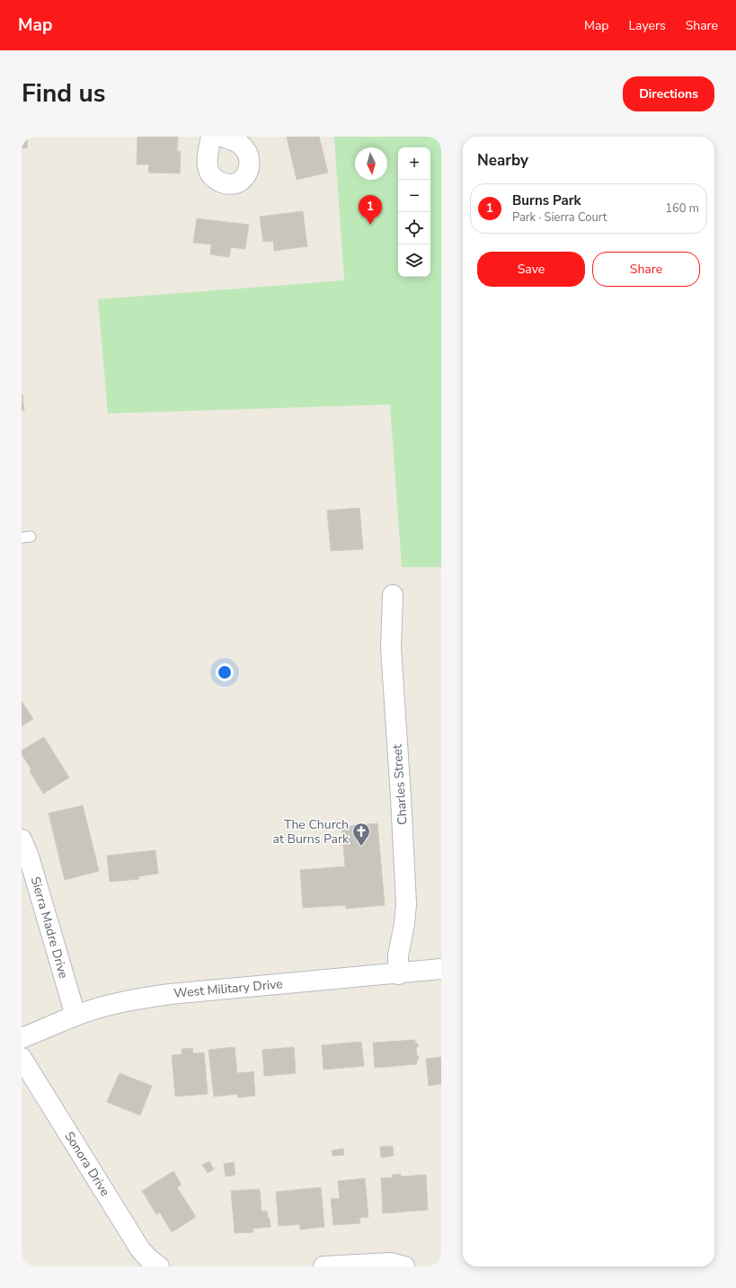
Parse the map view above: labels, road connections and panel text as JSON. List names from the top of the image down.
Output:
{
  "streets": {
    "street": [
      "Charles Street",
      "Sierra Madre Drive",
      "West Military Drive",
      "Sonora Drive"
    ]
  },
  "crossings": [
    ["Charles Street", "West Military Drive"],
    ["Sierra Madre Drive", "West Military Drive"]
  ],
  "places": {
    "church": ["The Church at Burns Park"]
  },
  "north": "bottom",
  "page": {
    "header": "Map",
    "nav": ["Map", "Layers", "Share"],
    "title": "Find us",
    "buttons": [
      "Directions",
      ["Save", "Share"]
    ],
    "heading": "Nearby",
    "map_buttons": ["+", "−"],
    "list": [
      {
        "mark": "1",
        "name": "Burns Park",
        "note": "Park · Sierra Court",
        "value": "160 m"
      }
    ],
    "pins": "1"
  }
}
